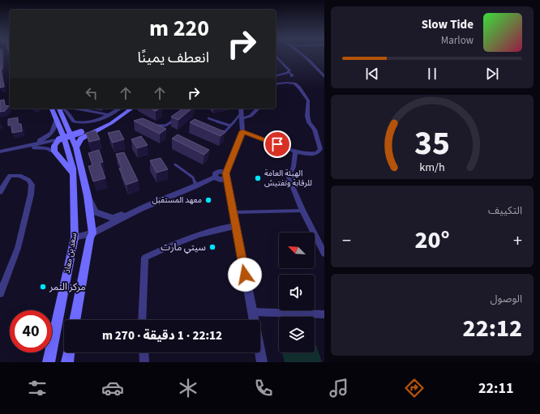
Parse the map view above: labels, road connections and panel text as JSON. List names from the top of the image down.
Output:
{
  "streets": {
    "main road": ["سعد بن معاذ"]
  },
  "places": [
    "الهيئة العامة للرقابة وتفتيش",
    "معهد المستقبل",
    "سيتي مارت",
    "مركز النمر"
  ],
  "north": "top left",
  "page": {
    "turn": ["220 m", "انعطف يمينًا"],
    "song": ["Slow Tide", "Marlow"],
    "tile": [
      "التكييف",
      ["الوصول", "22:12"]
    ],
    "heat": ["−", "20°", "+"],
    "limit": "40",
    "trip": "22:12 · 1 دقيقة · 270 m",
    "tabs": "22:11",
    "gauge": ["35", "km/h"]
  }
}
